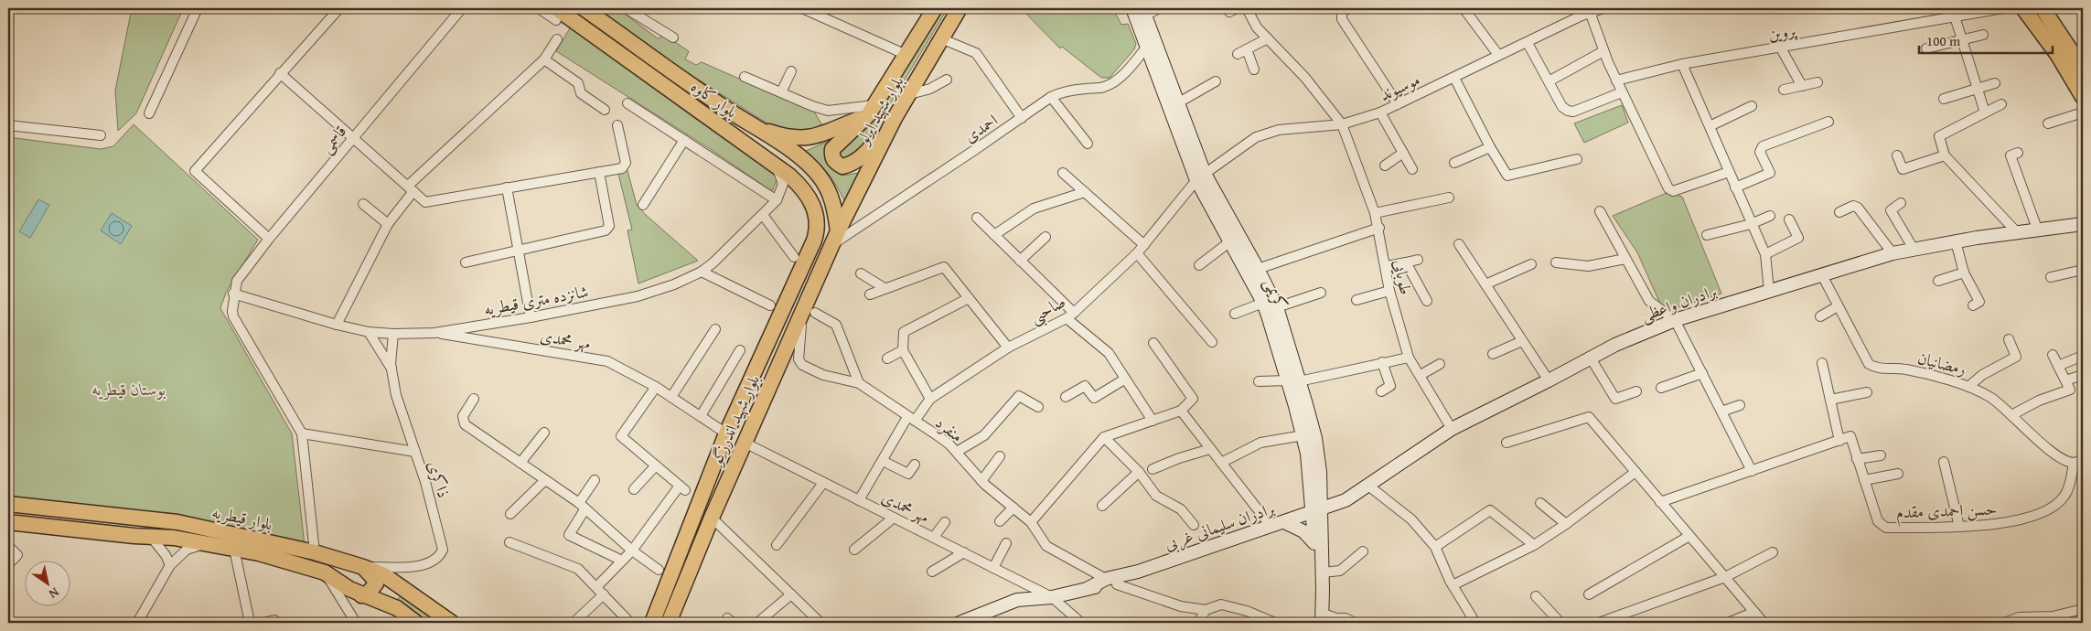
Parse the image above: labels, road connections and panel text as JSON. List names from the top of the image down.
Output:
{
  "streets": {
    "main road": [
      "بلوار کاوه",
      "بلوار شهید ایرلو",
      "کریمی",
      "برادران واعظی",
      "بلوار شهید اندرزگو",
      "بلوار قیطریه",
      "برادران سلیمانی غربی"
    ],
    "street": [
      "پروین",
      "موسیوند",
      "احمدی",
      "قاسمی",
      "طوبایی",
      "شانزده متری قیطریه",
      "صاحبی",
      "مهر محمدی",
      "رمضانیان",
      "منفرد",
      "ذاکری",
      "حسن احمدی مقدم"
    ]
  },
  "crossings": [
    ["موسیوند", "طوبایی"],
    ["موسیوند", "کریمی"],
    ["موسیوند", "صاحبی"],
    ["بلوار کاوه", "بلوار شهید ایرلو"],
    ["بلوار کاوه", "احمدی"],
    ["بلوار کاوه", "بلوار شهید اندرزگو"],
    ["بلوار شهید ایرلو", "احمدی"],
    ["بلوار شهید ایرلو", "بلوار شهید اندرزگو"],
    ["احمدی", "کریمی"],
    ["احمدی", "بلوار شهید اندرزگو"],
    ["قاسمی", "شانزده متری قیطریه"],
    ["طوبایی", "برادران واعظی"],
    ["کریمی", "برادران واعظی"],
    ["کریمی", "صاحبی"],
    ["کریمی", "برادران سلیمانی غربی"],
    ["شانزده متری قیطریه", "مهر محمدی"],
    ["شانزده متری قیطریه", "ذاکری"],
    ["برادران واعظی", "رمضانیان"],
    ["برادران واعظی", "برادران سلیمانی غربی"],
    ["صاحبی", "مهر محمدی"],
    ["صاحبی", "منفرد"],
    ["مهر محمدی", "بلوار شهید اندرزگو"],
    ["مهر محمدی", "برادران سلیمانی غربی"],
    ["رمضانیان", "حسن احمدی مقدم"],
    ["بلوار شهید اندرزگو", "منفرد"],
    ["منفرد", "برادران سلیمانی غربی"],
    ["ذاکری", "بلوار قیطریه"]
  ],
  "parks": ["بوستان قیطریه"],
  "scale_bar": "100 m",
  "north": "bottom right"
}
